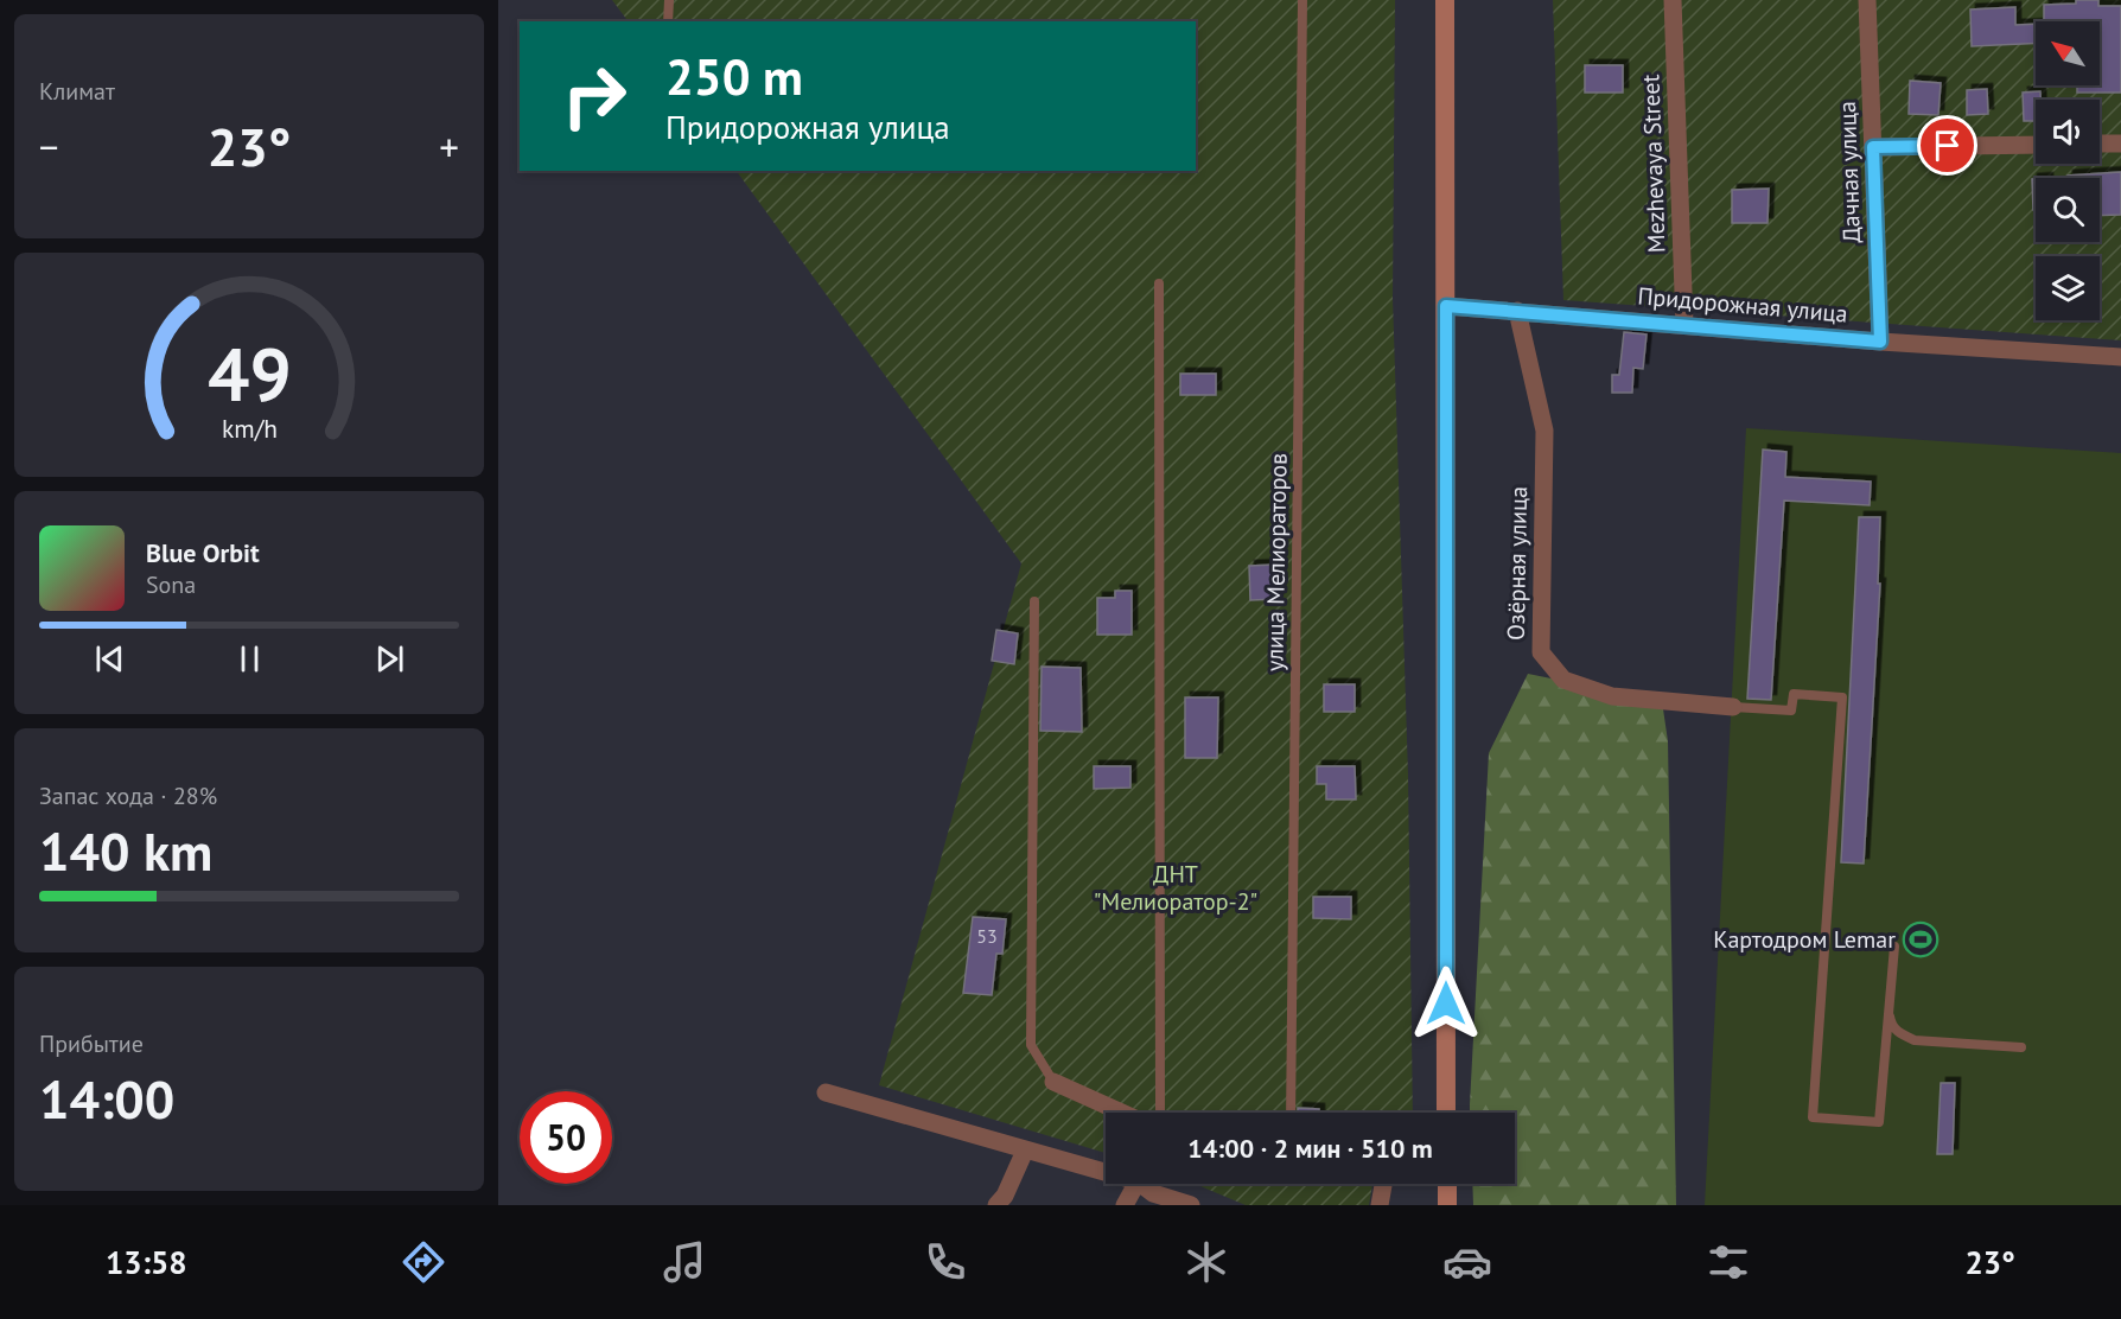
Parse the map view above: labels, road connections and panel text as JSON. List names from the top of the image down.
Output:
{
  "streets": {
    "street": [
      "Mezhevaya Street",
      "Дачная улица",
      "Придорожная улица",
      "Озёрная улица"
    ],
    "lane": ["улица Мелиораторов"]
  },
  "crossings": [
    ["Mezhevaya Street", "Придорожная улица"],
    ["Дачная улица", "Придорожная улица"],
    ["Придорожная улица", "Озёрная улица"]
  ],
  "parks": ["ДНТ \"Мелиоратор-2\""],
  "places": {
    "sports": ["Картодром Lemar"]
  },
  "house_numbers": ["53"],
  "north": "top left",
  "page": {
    "tile": [
      "Климат",
      ["Запас хода · 28%", "140 km"],
      ["Прибытие", "14:00"]
    ],
    "turn": ["250 m", "Придорожная улица"],
    "heat": ["−", "23°", "+"],
    "song": ["Blue Orbit", "Sona"],
    "limit": "50",
    "trip": "14:00 · 2 мин · 510 m",
    "tabs": ["13:58", "23°"],
    "gauge": ["49", "km/h"]
  }
}
